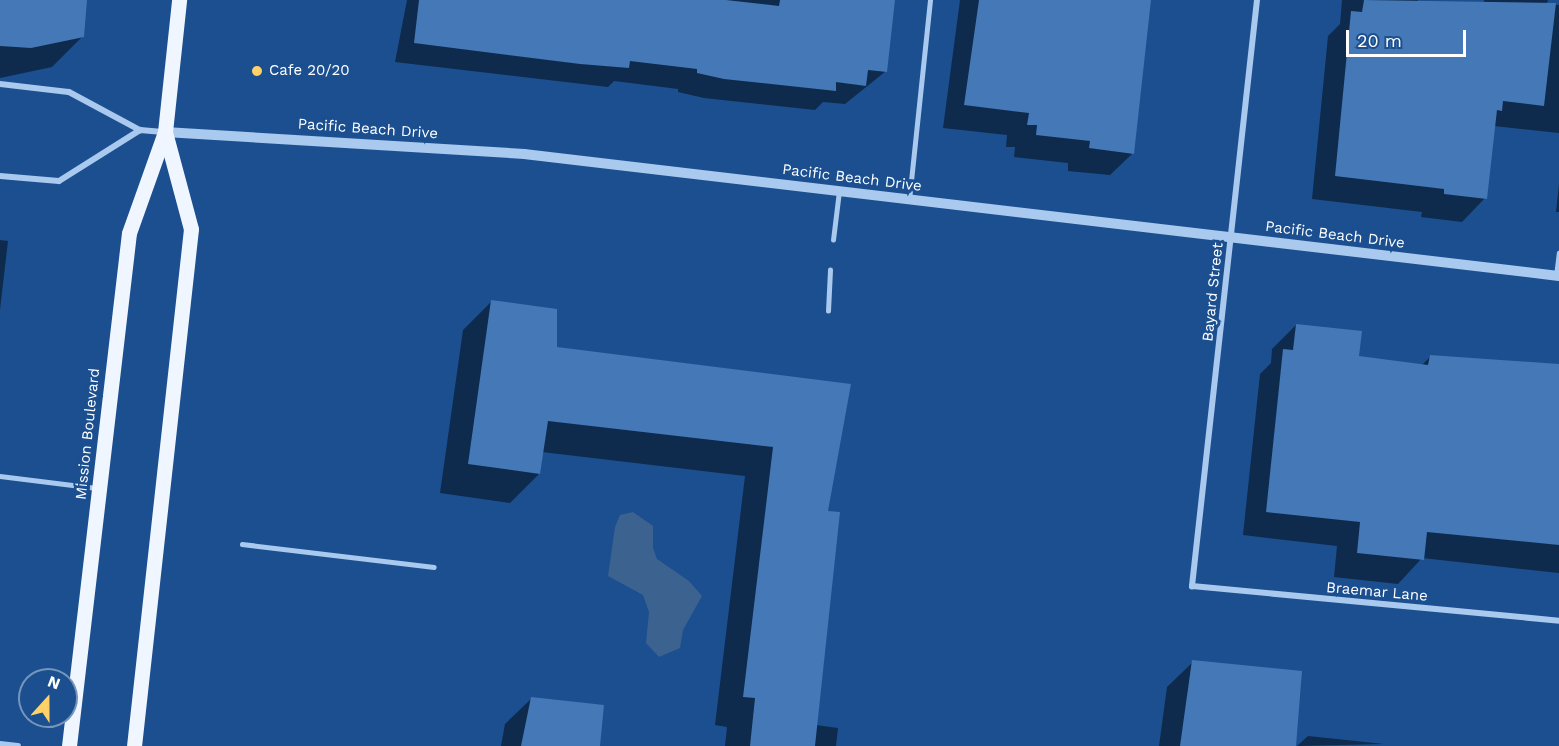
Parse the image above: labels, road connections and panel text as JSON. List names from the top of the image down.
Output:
{
  "streets": {
    "main road": ["Mission Boulevard"],
    "street": ["Pacific Beach Drive", "Bayard Street", "Braemar Lane"]
  },
  "crossings": [
    ["Pacific Beach Drive", "Bayard Street"],
    ["Pacific Beach Drive", "Mission Boulevard"],
    ["Bayard Street", "Braemar Lane"]
  ],
  "places": ["Cafe 20/20"],
  "scale_bar": "20 m",
  "north": "top"
}
